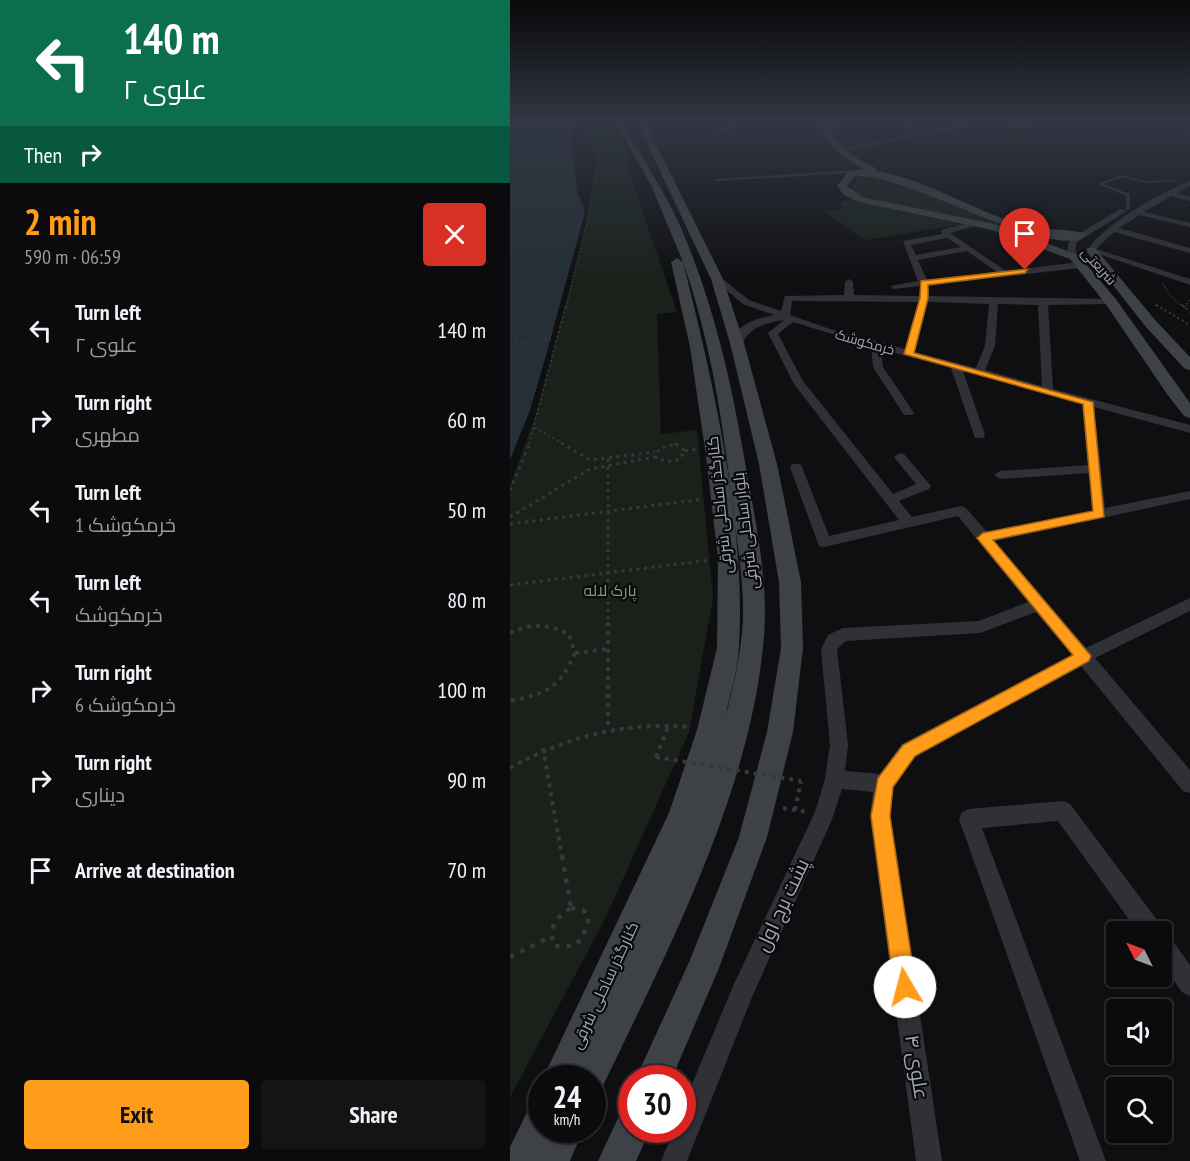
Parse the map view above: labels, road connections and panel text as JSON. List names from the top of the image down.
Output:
{
  "streets": {
    "main road": ["شریعتی", "کنارگذر ساحلی شرقی", "بلوار ساحلی شرقی"],
    "street": ["خرمکوشک", "پشت برج اول", "علوی ۴"]
  },
  "crossings": [
    ["خرمکوشک", "بلوار ساحلی شرقی"],
    ["کنارگذر ساحلی شرقی", "بلوار ساحلی شرقی"]
  ],
  "parks": ["پارک لاله"],
  "north": "top left",
  "page": {
    "turn": ["140 m", "علوی ۲"],
    "then": "Then",
    "heading": ["2 min", "590 m · 06:59"],
    "list": [
      {
        "name": "Turn left",
        "note": "علوی ۲",
        "value": "140 m"
      },
      {
        "name": "Turn right",
        "note": "مطهری",
        "value": "60 m"
      },
      {
        "name": "Turn left",
        "note": "خرمکوشک 1",
        "value": "50 m"
      },
      {
        "name": "Turn left",
        "note": "خرمکوشک",
        "value": "80 m"
      },
      {
        "name": "Turn right",
        "note": "خرمکوشک 6",
        "value": "100 m"
      },
      {
        "name": "Turn right",
        "note": "دیناری",
        "value": "90 m"
      },
      {
        "name": "Arrive at destination",
        "value": "70 m"
      }
    ],
    "speed": "24 km/h",
    "limit": "30",
    "buttons": ["Exit", "Share"]
  }
}
